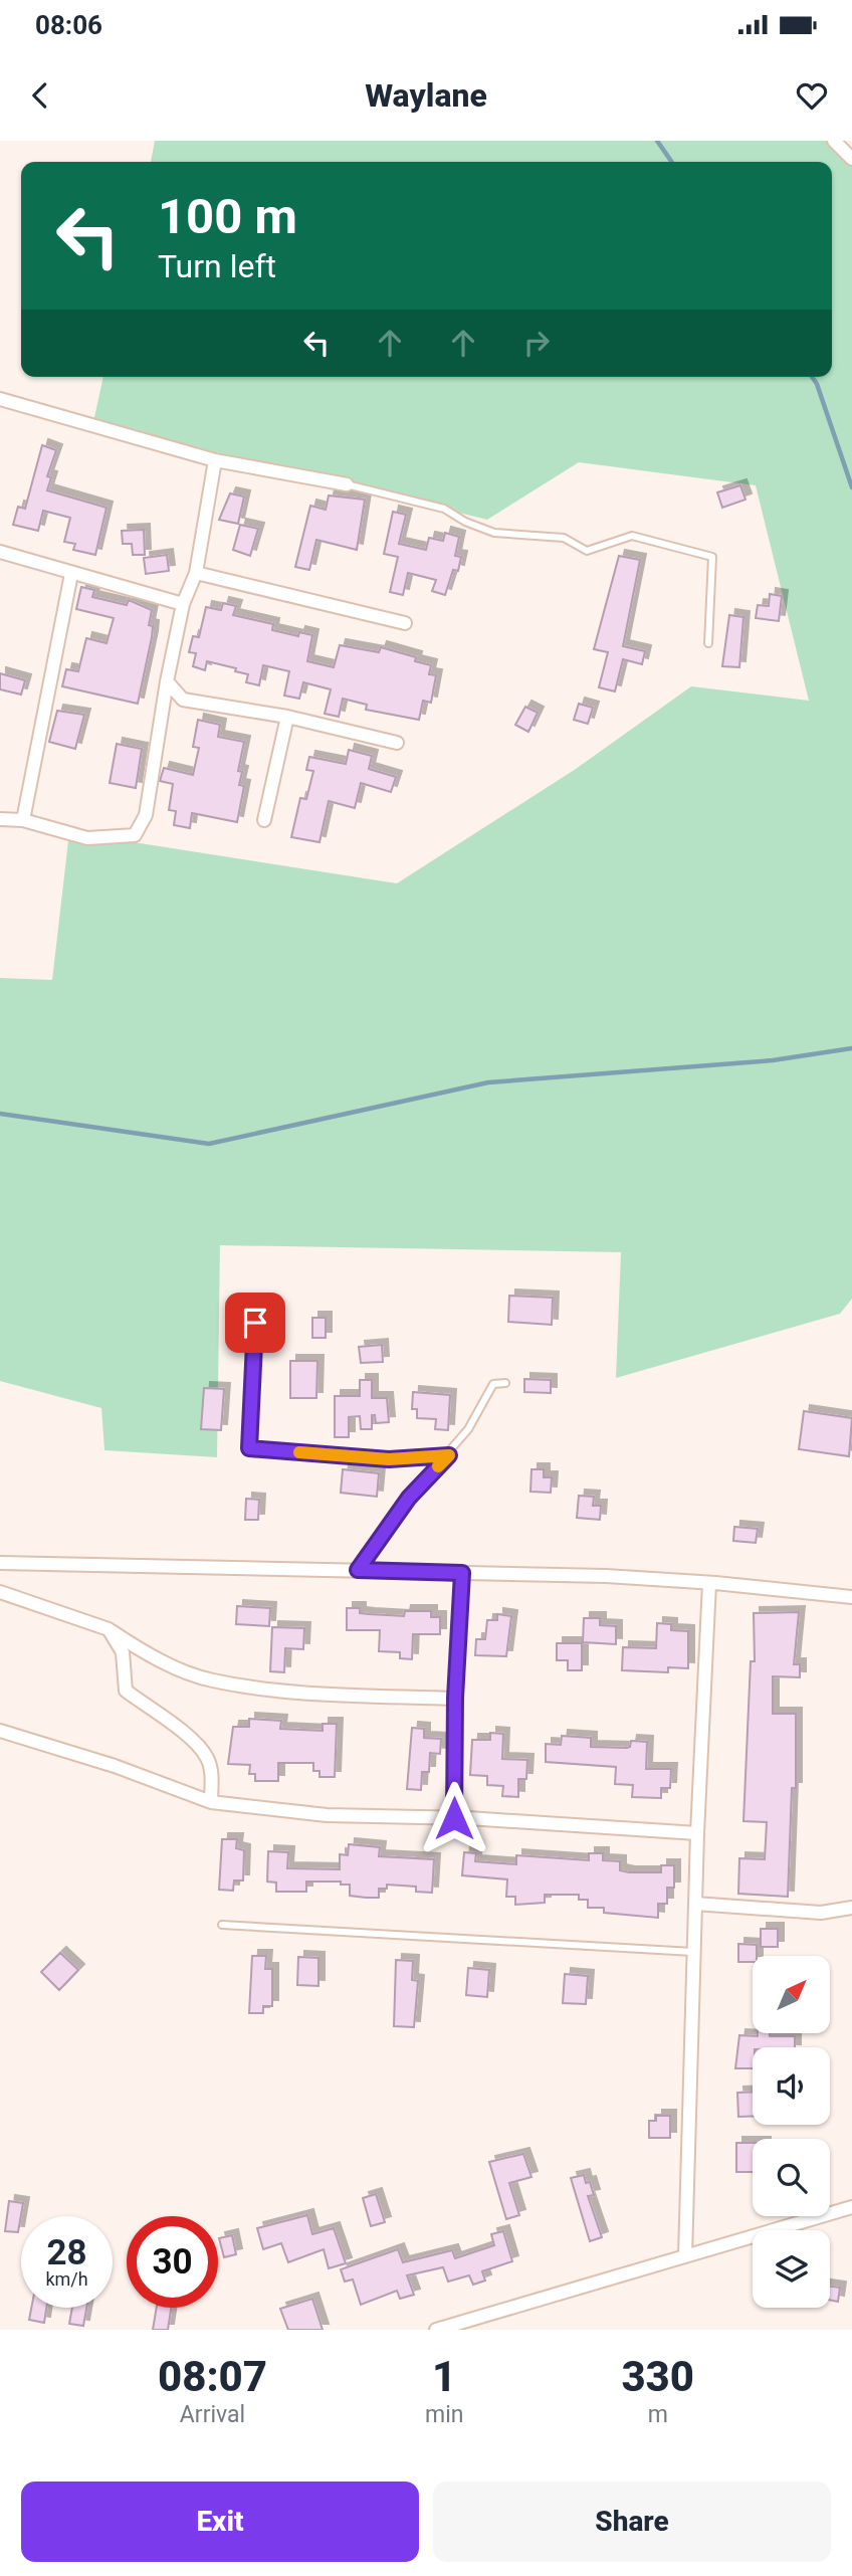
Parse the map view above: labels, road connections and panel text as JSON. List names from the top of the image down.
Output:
{
  "north": "top right",
  "page": {
    "status": "08:06",
    "header": "Waylane",
    "turn": ["100 m", "Turn left"],
    "speed": "28 km/h",
    "limit": "30",
    "eta": [
      "08:07",
      "Arrival",
      "1",
      "min",
      "330",
      "m"
    ],
    "buttons": ["Exit", "Share"]
  }
}
